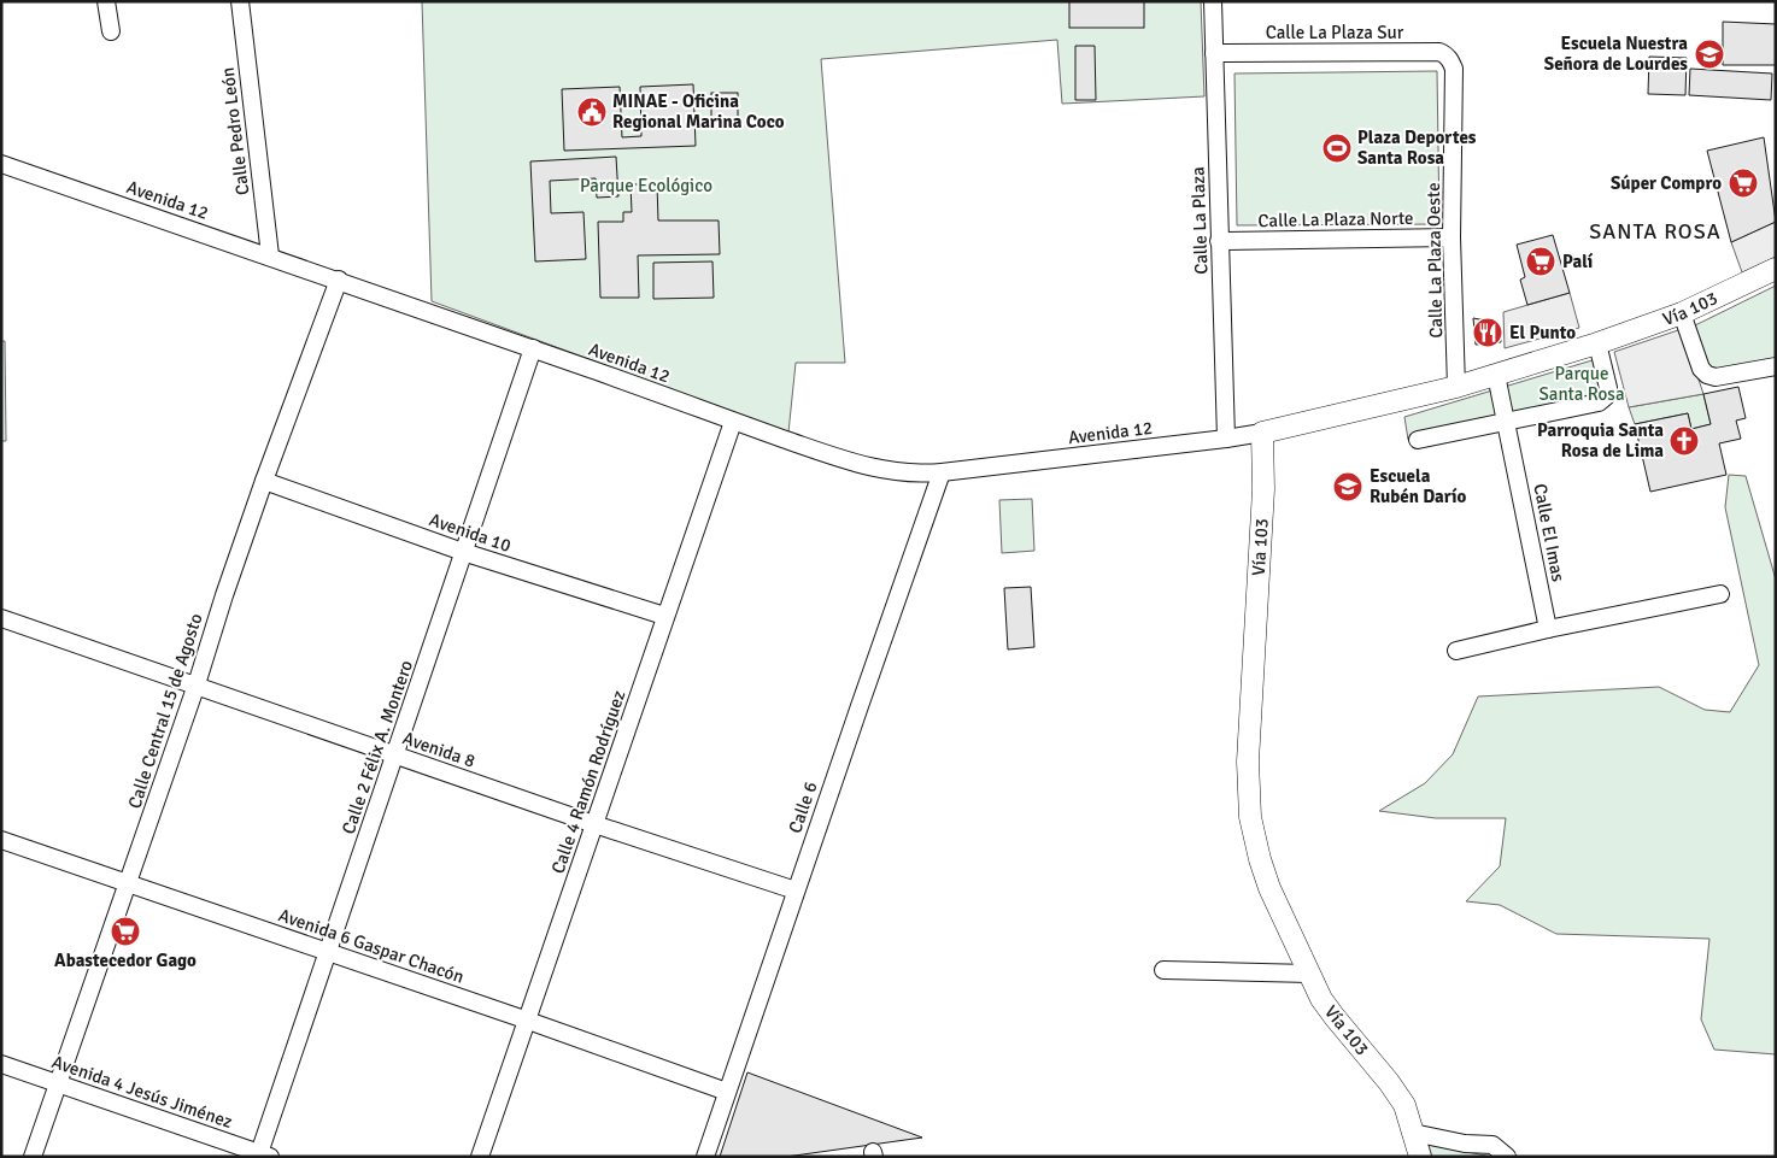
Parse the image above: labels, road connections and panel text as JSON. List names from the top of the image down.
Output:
{
  "streets": {
    "main road": ["Vía 103"],
    "street": [
      "Calle La Plaza Sur",
      "Calle Pedro León",
      "Avenida 12",
      "Calle La Plaza Norte",
      "Calle La Plaza",
      "Calle La Plaza Oeste",
      "Avenida 10",
      "Calle El Imas",
      "Calle Central 15 de Agosto",
      "Calle 2 Félix A. Montero",
      "Avenida 8",
      "Calle 4 Ramón Rodríguez",
      "Calle 6",
      "Avenida 6 Gaspar Chacón",
      "Avenida 4 Jesús Jiménez"
    ]
  },
  "crossings": [
    ["Calle La Plaza Sur", "Calle La Plaza"],
    ["Calle La Plaza Sur", "Calle La Plaza Oeste"],
    ["Calle Pedro León", "Avenida 12"],
    ["Avenida 12", "Calle La Plaza"],
    ["Avenida 12", "Vía 103"],
    ["Avenida 12", "Calle Central 15 de Agosto"],
    ["Avenida 12", "Calle 2 Félix A. Montero"],
    ["Avenida 12", "Calle 4 Ramón Rodríguez"],
    ["Avenida 12", "Calle 6"],
    ["Calle La Plaza Norte", "Calle La Plaza"],
    ["Calle La Plaza Norte", "Calle La Plaza Oeste"],
    ["Calle La Plaza Oeste", "Vía 103"],
    ["Vía 103", "Calle El Imas"],
    ["Avenida 10", "Calle Central 15 de Agosto"],
    ["Avenida 10", "Calle 2 Félix A. Montero"],
    ["Avenida 10", "Calle 4 Ramón Rodríguez"],
    ["Calle Central 15 de Agosto", "Avenida 8"],
    ["Calle Central 15 de Agosto", "Avenida 6 Gaspar Chacón"],
    ["Calle Central 15 de Agosto", "Avenida 4 Jesús Jiménez"],
    ["Calle 2 Félix A. Montero", "Avenida 8"],
    ["Calle 2 Félix A. Montero", "Avenida 6 Gaspar Chacón"],
    ["Calle 2 Félix A. Montero", "Avenida 4 Jesús Jiménez"],
    ["Avenida 8", "Calle 4 Ramón Rodríguez"],
    ["Avenida 8", "Calle 6"],
    ["Calle 4 Ramón Rodríguez", "Avenida 6 Gaspar Chacón"],
    ["Calle 6", "Avenida 6 Gaspar Chacón"]
  ],
  "districts": ["SANTA ROSA"],
  "parks": ["Parque Ecológico", "Parque Santa Rosa"],
  "places": {
    "school or university": ["Escuela Nuestra Señora de Lourdes", "Escuela Rubén Darío"],
    "public building": ["MINAE - Oficina Regional Marina Coco"],
    "sports": ["Plaza Deportes Santa Rosa"],
    "supermarket": ["Súper Compro", "Palí", "Abastecedor Gago"],
    "restaurant": ["El Punto"],
    "church": ["Parroquia Santa Rosa de Lima"]
  }
}
